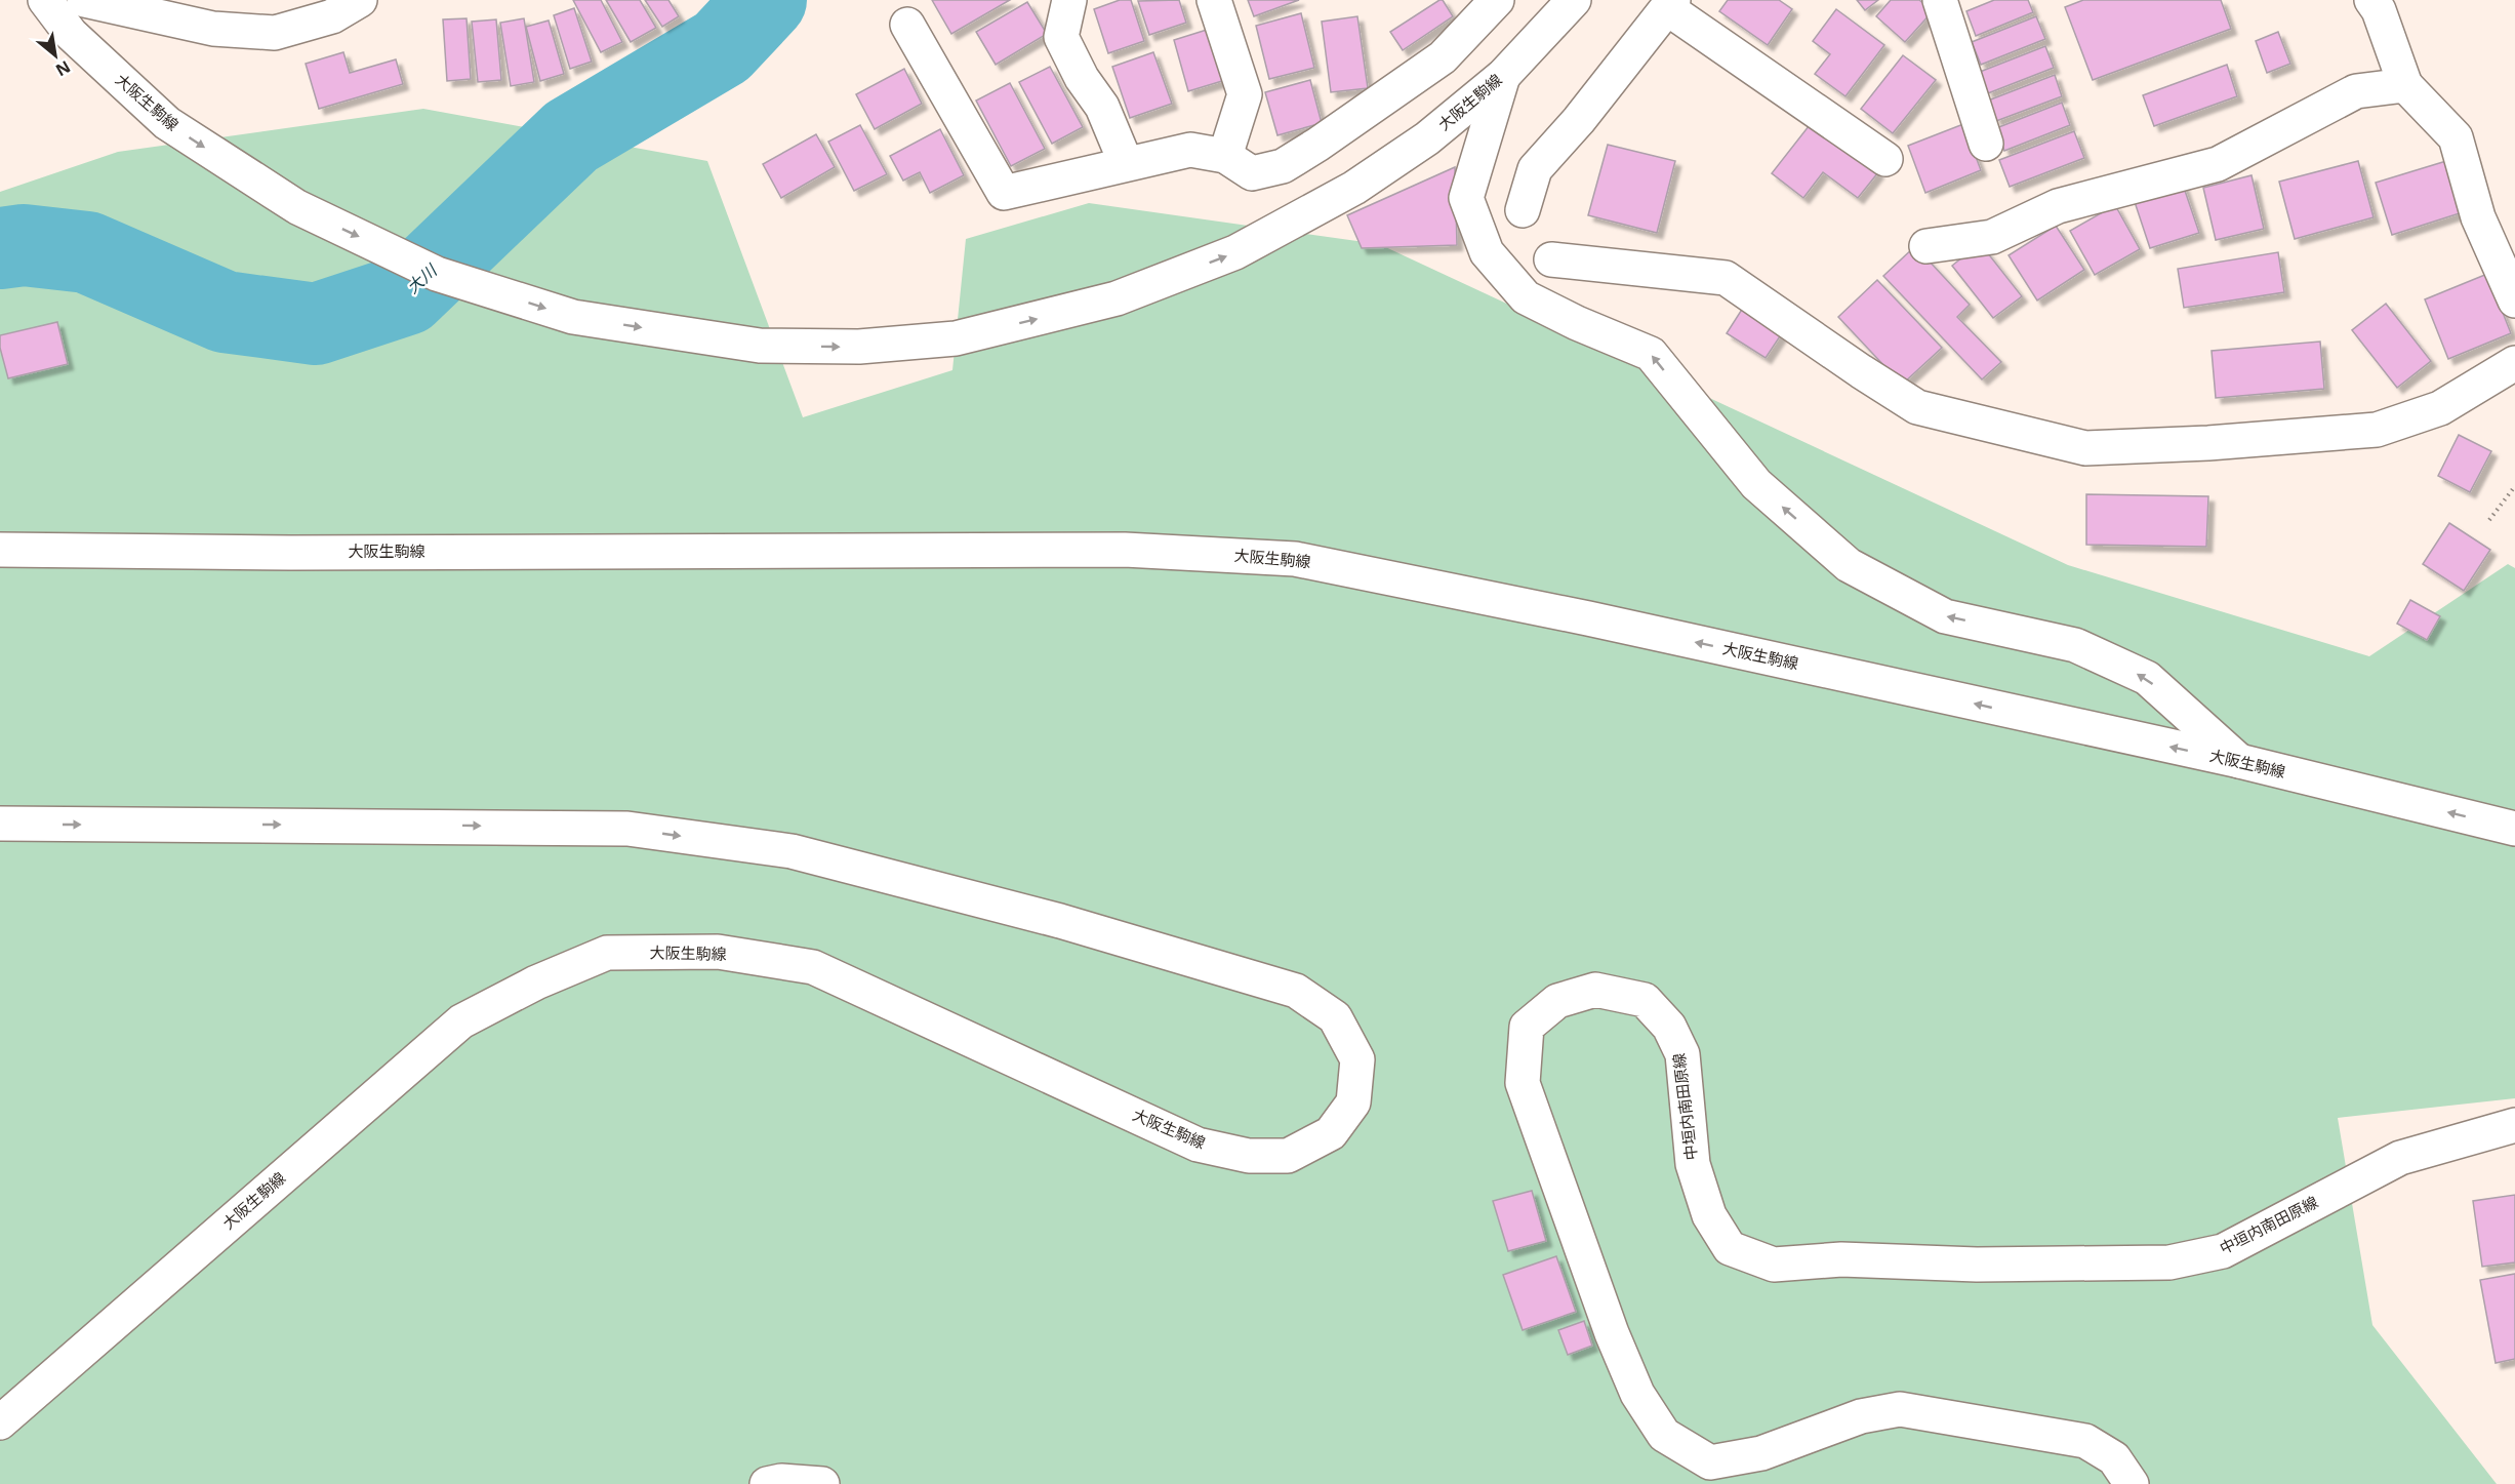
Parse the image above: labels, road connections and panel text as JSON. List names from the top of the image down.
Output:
{
  "streets": {
    "main road": ["大阪生駒線", "中垣内南田原線"]
  },
  "water": ["大川"],
  "north": "bottom right"
}
